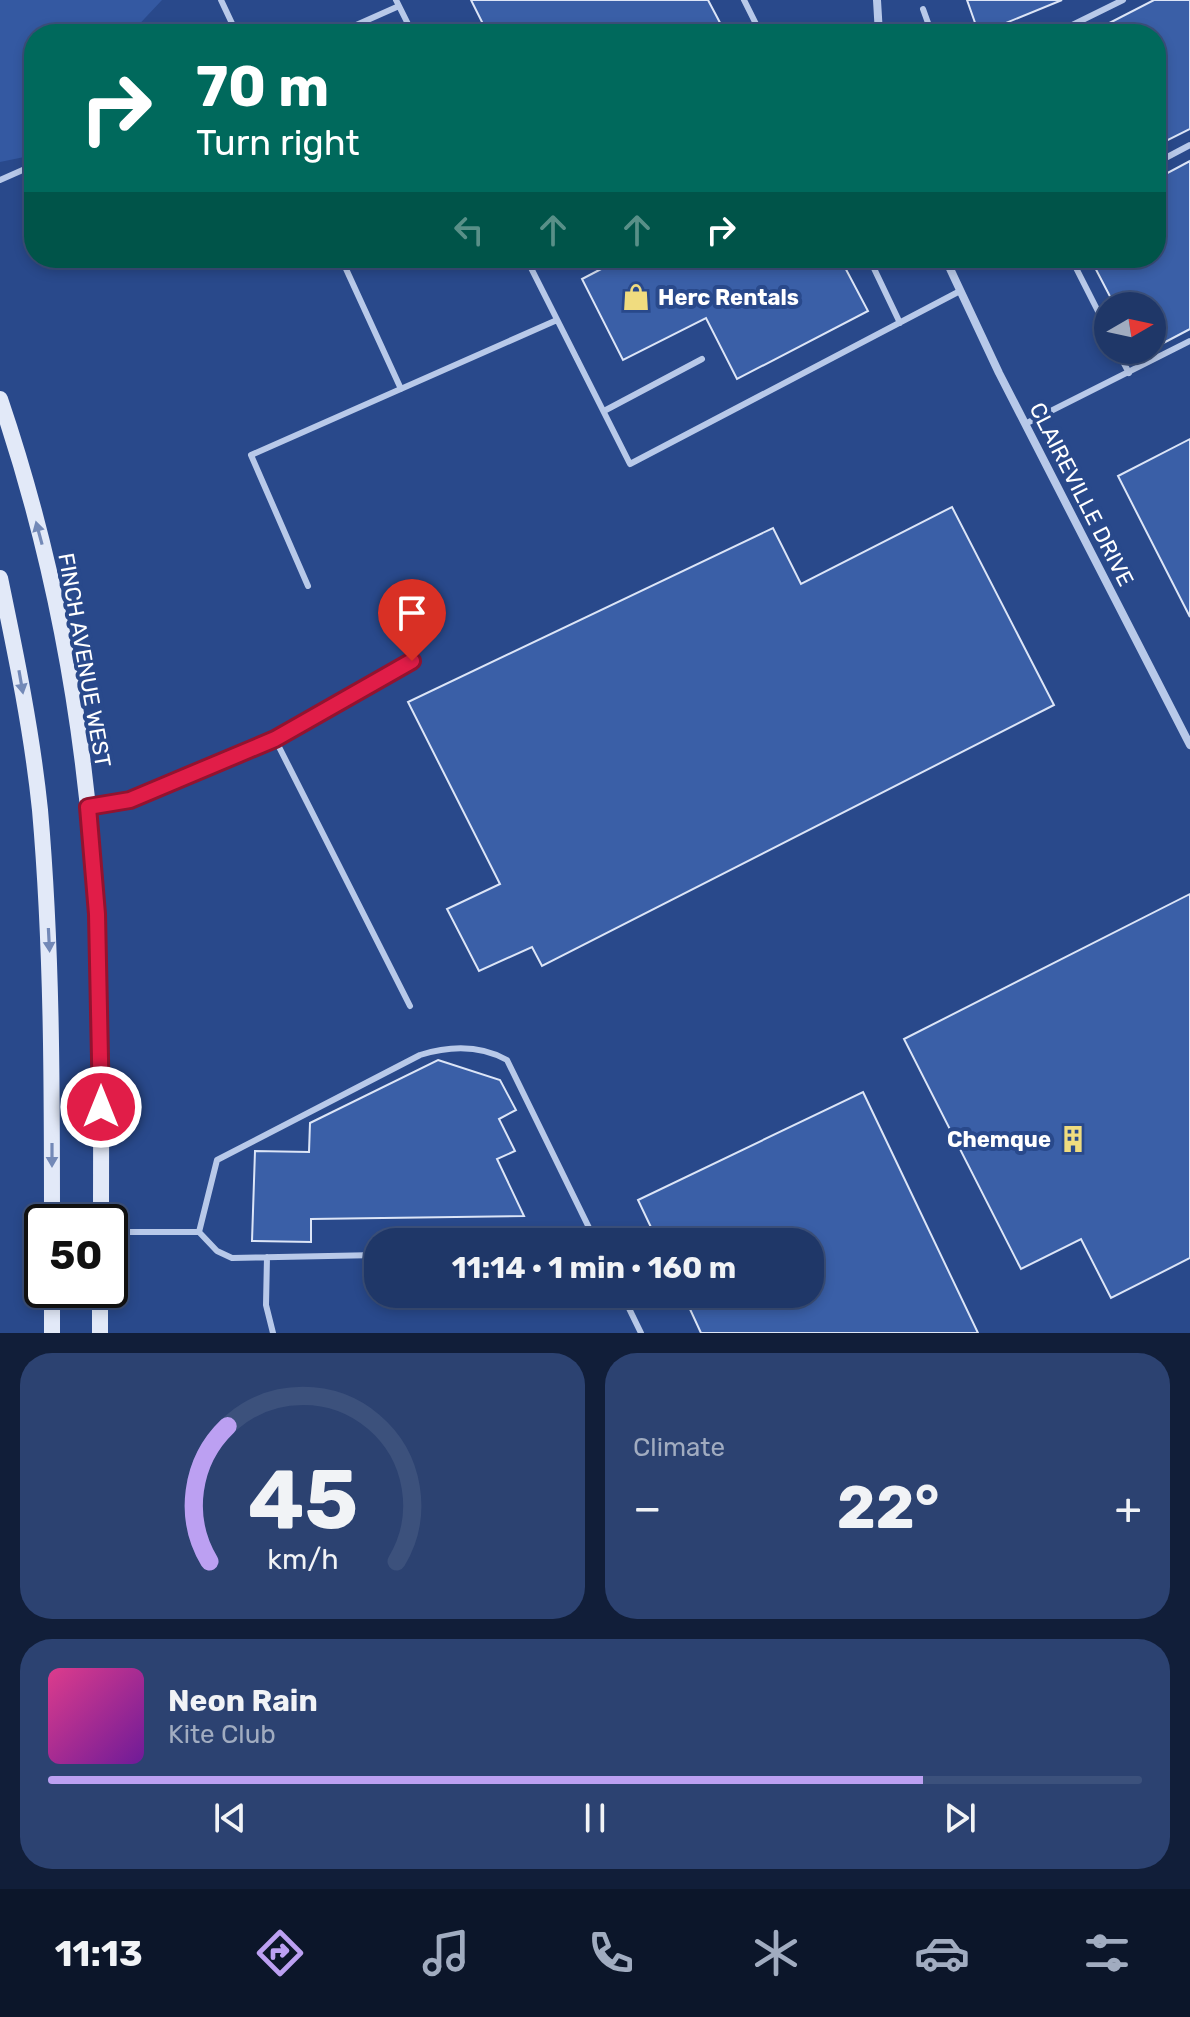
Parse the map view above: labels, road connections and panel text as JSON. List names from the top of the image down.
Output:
{
  "streets": {
    "main road": ["FINCH AVENUE WEST"],
    "street": ["CLAIREVILLE DRIVE"]
  },
  "places": {
    "shop": ["Herc Rentals"],
    "building": ["Chemque"]
  },
  "north": "right",
  "page": {
    "turn": ["70 m", "Turn right"],
    "limit": "50",
    "trip": "11:14 · 1 min · 160 m",
    "tile": "Climate",
    "heat": ["−", "22°", "+"],
    "song": ["Neon Rain", "Kite Club"],
    "tabs": "11:13",
    "gauge": ["45", "km/h"]
  }
}
